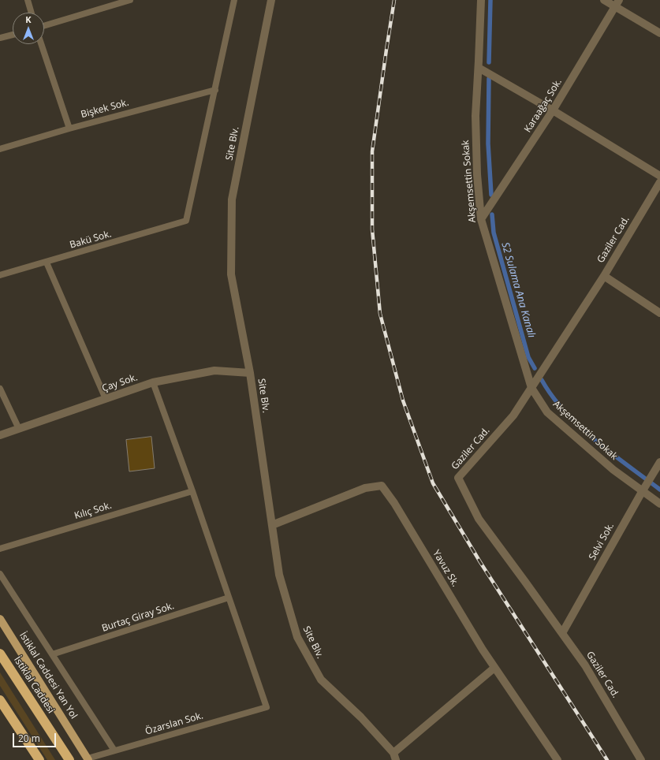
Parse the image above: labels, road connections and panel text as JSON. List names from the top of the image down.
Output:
{
  "streets": {
    "highway": ["İstiklal Caddesi"],
    "main road": ["İstiklal Caddesi Yan Yol"],
    "street": [
      "Karaağaç Sok.",
      "Site Blv.",
      "Akşemsettin Sokak",
      "Gaziler Cad.",
      "Çay Sok.",
      "Selvi Sok.",
      "Yavuz Sk."
    ],
    "lane": [
      "Bişkek Sok.",
      "Bakü Sok.",
      "Kılıç Sok.",
      "Burtaç Giray Sok.",
      "Özarslan Sok."
    ]
  },
  "crossings": [
    ["Karaağaç Sok.", "Akşemsettin Sokak"],
    ["Bişkek Sok.", "Bakü Sok."],
    ["Site Blv.", "Çay Sok."],
    ["Site Blv.", "Yavuz Sk."],
    ["Akşemsettin Sokak", "Gaziler Cad."],
    ["Akşemsettin Sokak", "Selvi Sok."],
    ["Gaziler Cad.", "Selvi Sok."],
    ["Burtaç Giray Sok.", "Özarslan Sok."],
    ["İstiklal Caddesi Yan Yol", "Özarslan Sok."]
  ],
  "water": ["S2 Sulama Ana Kanalı"],
  "scale_bar": "20 m",
  "north": "top"
}
